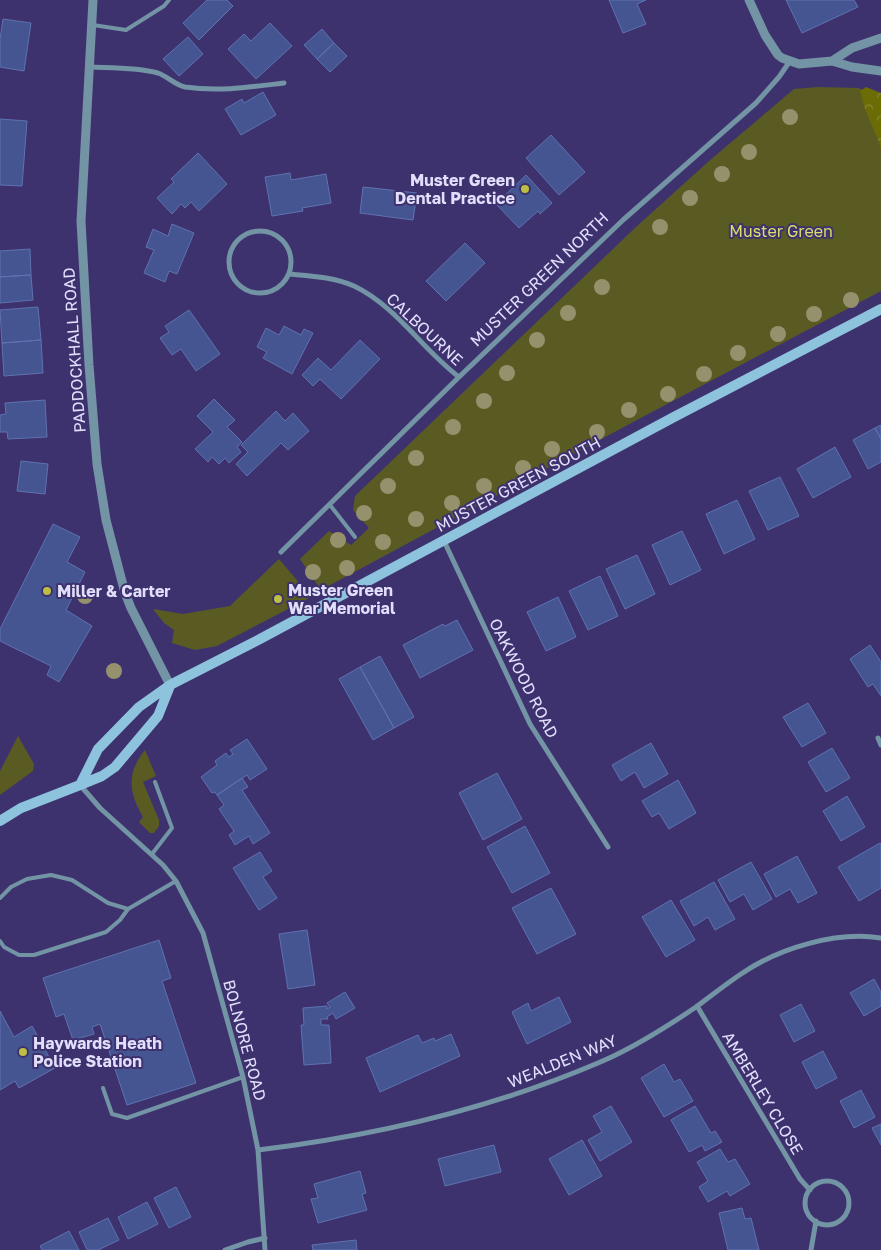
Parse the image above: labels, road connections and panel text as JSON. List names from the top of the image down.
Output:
{
  "streets": {
    "main road": ["MUSTER GREEN SOUTH"],
    "street": [
      "MUSTER GREEN NORTH",
      "CALBOURNE",
      "PADDOCKHALL ROAD",
      "OAKWOOD ROAD",
      "BOLNORE ROAD",
      "WEALDEN WAY",
      "AMBERLEY CLOSE"
    ]
  },
  "crossings": [
    ["MUSTER GREEN NORTH", "CALBOURNE"],
    ["PADDOCKHALL ROAD", "MUSTER GREEN SOUTH"],
    ["MUSTER GREEN SOUTH", "OAKWOOD ROAD"],
    ["MUSTER GREEN SOUTH", "BOLNORE ROAD"],
    ["BOLNORE ROAD", "WEALDEN WAY"],
    ["WEALDEN WAY", "AMBERLEY CLOSE"]
  ],
  "parks": ["Muster Green"],
  "places": [
    "Muster Green Dental Practice",
    "Miller & Carter",
    "Muster Green War Memorial",
    "Haywards Heath Police Station"
  ]
}
